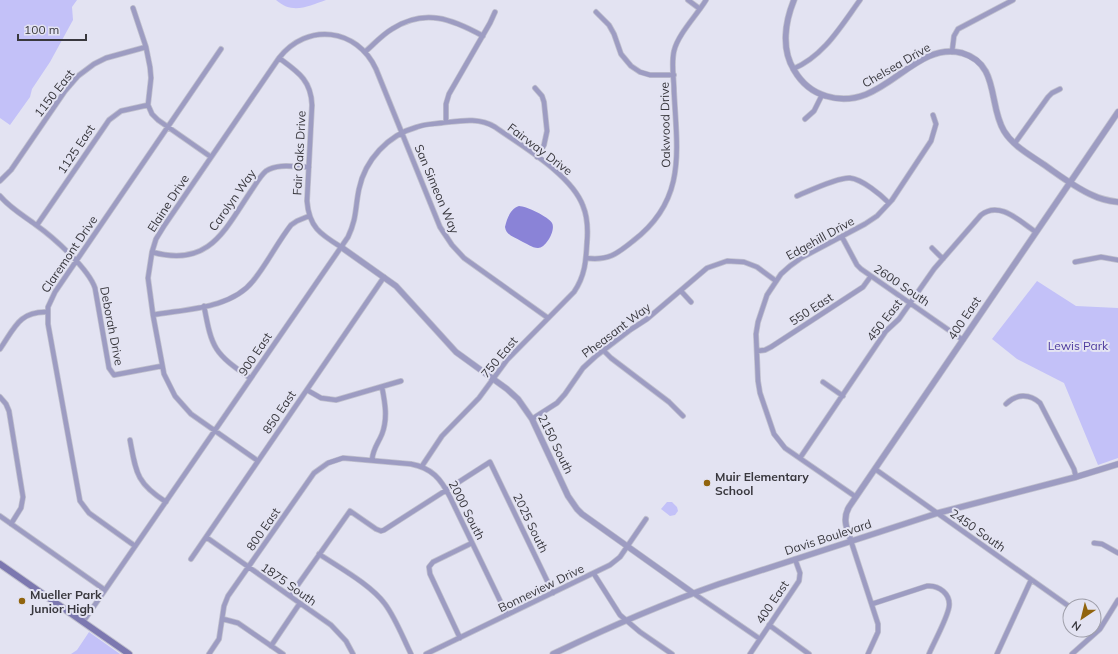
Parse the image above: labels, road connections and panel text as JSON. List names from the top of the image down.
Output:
{
  "streets": {
    "street": [
      "Chelsea Drive",
      "1150 East",
      "Oakwood Drive",
      "1125 East",
      "Fairway Drive",
      "Fair Oaks Drive",
      "San Simeon Way",
      "Carolyn Way",
      "Elaine Drive",
      "Edgehill Drive",
      "Claremont Drive",
      "2600 South",
      "550 East",
      "400 East",
      "450 East",
      "Deborah Drive",
      "Pheasant Way",
      "900 East",
      "750 East",
      "850 East",
      "2150 South",
      "2000 South",
      "2025 South",
      "800 East",
      "2450 South",
      "Davis Boulevard",
      "1875 South",
      "Bonneview Drive"
    ]
  },
  "crossings": [
    ["Chelsea Drive", "400 East"],
    ["Oakwood Drive", "Fairway Drive"],
    ["Oakwood Drive", "750 East"],
    ["Fairway Drive", "900 East"],
    ["Fairway Drive", "750 East"],
    ["Fair Oaks Drive", "Carolyn Way"],
    ["Fair Oaks Drive", "Elaine Drive"],
    ["Fair Oaks Drive", "900 East"],
    ["Fair Oaks Drive", "2150 South"],
    ["San Simeon Way", "Elaine Drive"],
    ["San Simeon Way", "900 East"],
    ["San Simeon Way", "750 East"],
    ["Carolyn Way", "Elaine Drive"],
    ["Elaine Drive", "Deborah Drive"],
    ["Elaine Drive", "900 East"],
    ["Elaine Drive", "850 East"],
    ["Edgehill Drive", "2600 South"],
    ["Edgehill Drive", "550 East"],
    ["Edgehill Drive", "400 East"],
    ["Edgehill Drive", "450 East"],
    ["Edgehill Drive", "Pheasant Way"],
    ["Claremont Drive", "Deborah Drive"],
    ["Claremont Drive", "900 East"],
    ["2600 South", "550 East"],
    ["2600 South", "400 East"],
    ["2600 South", "450 East"],
    ["400 East", "450 East"],
    ["400 East", "2150 South"],
    ["400 East", "2450 South"],
    ["400 East", "Davis Boulevard"],
    ["Pheasant Way", "2150 South"],
    ["900 East", "2150 South"],
    ["750 East", "2150 South"],
    ["750 East", "2000 South"],
    ["850 East", "2150 South"],
    ["850 East", "1875 South"],
    ["2150 South", "Davis Boulevard"],
    ["2150 South", "Bonneview Drive"],
    ["2000 South", "2025 South"],
    ["2000 South", "Bonneview Drive"],
    ["2025 South", "Bonneview Drive"],
    ["800 East", "1875 South"],
    ["2450 South", "Davis Boulevard"]
  ],
  "parks": ["Lewis Park"],
  "places": ["Muir Elementary School", "Mueller Park Junior High"],
  "scale_bar": "100 m",
  "north": "bottom left"
}
